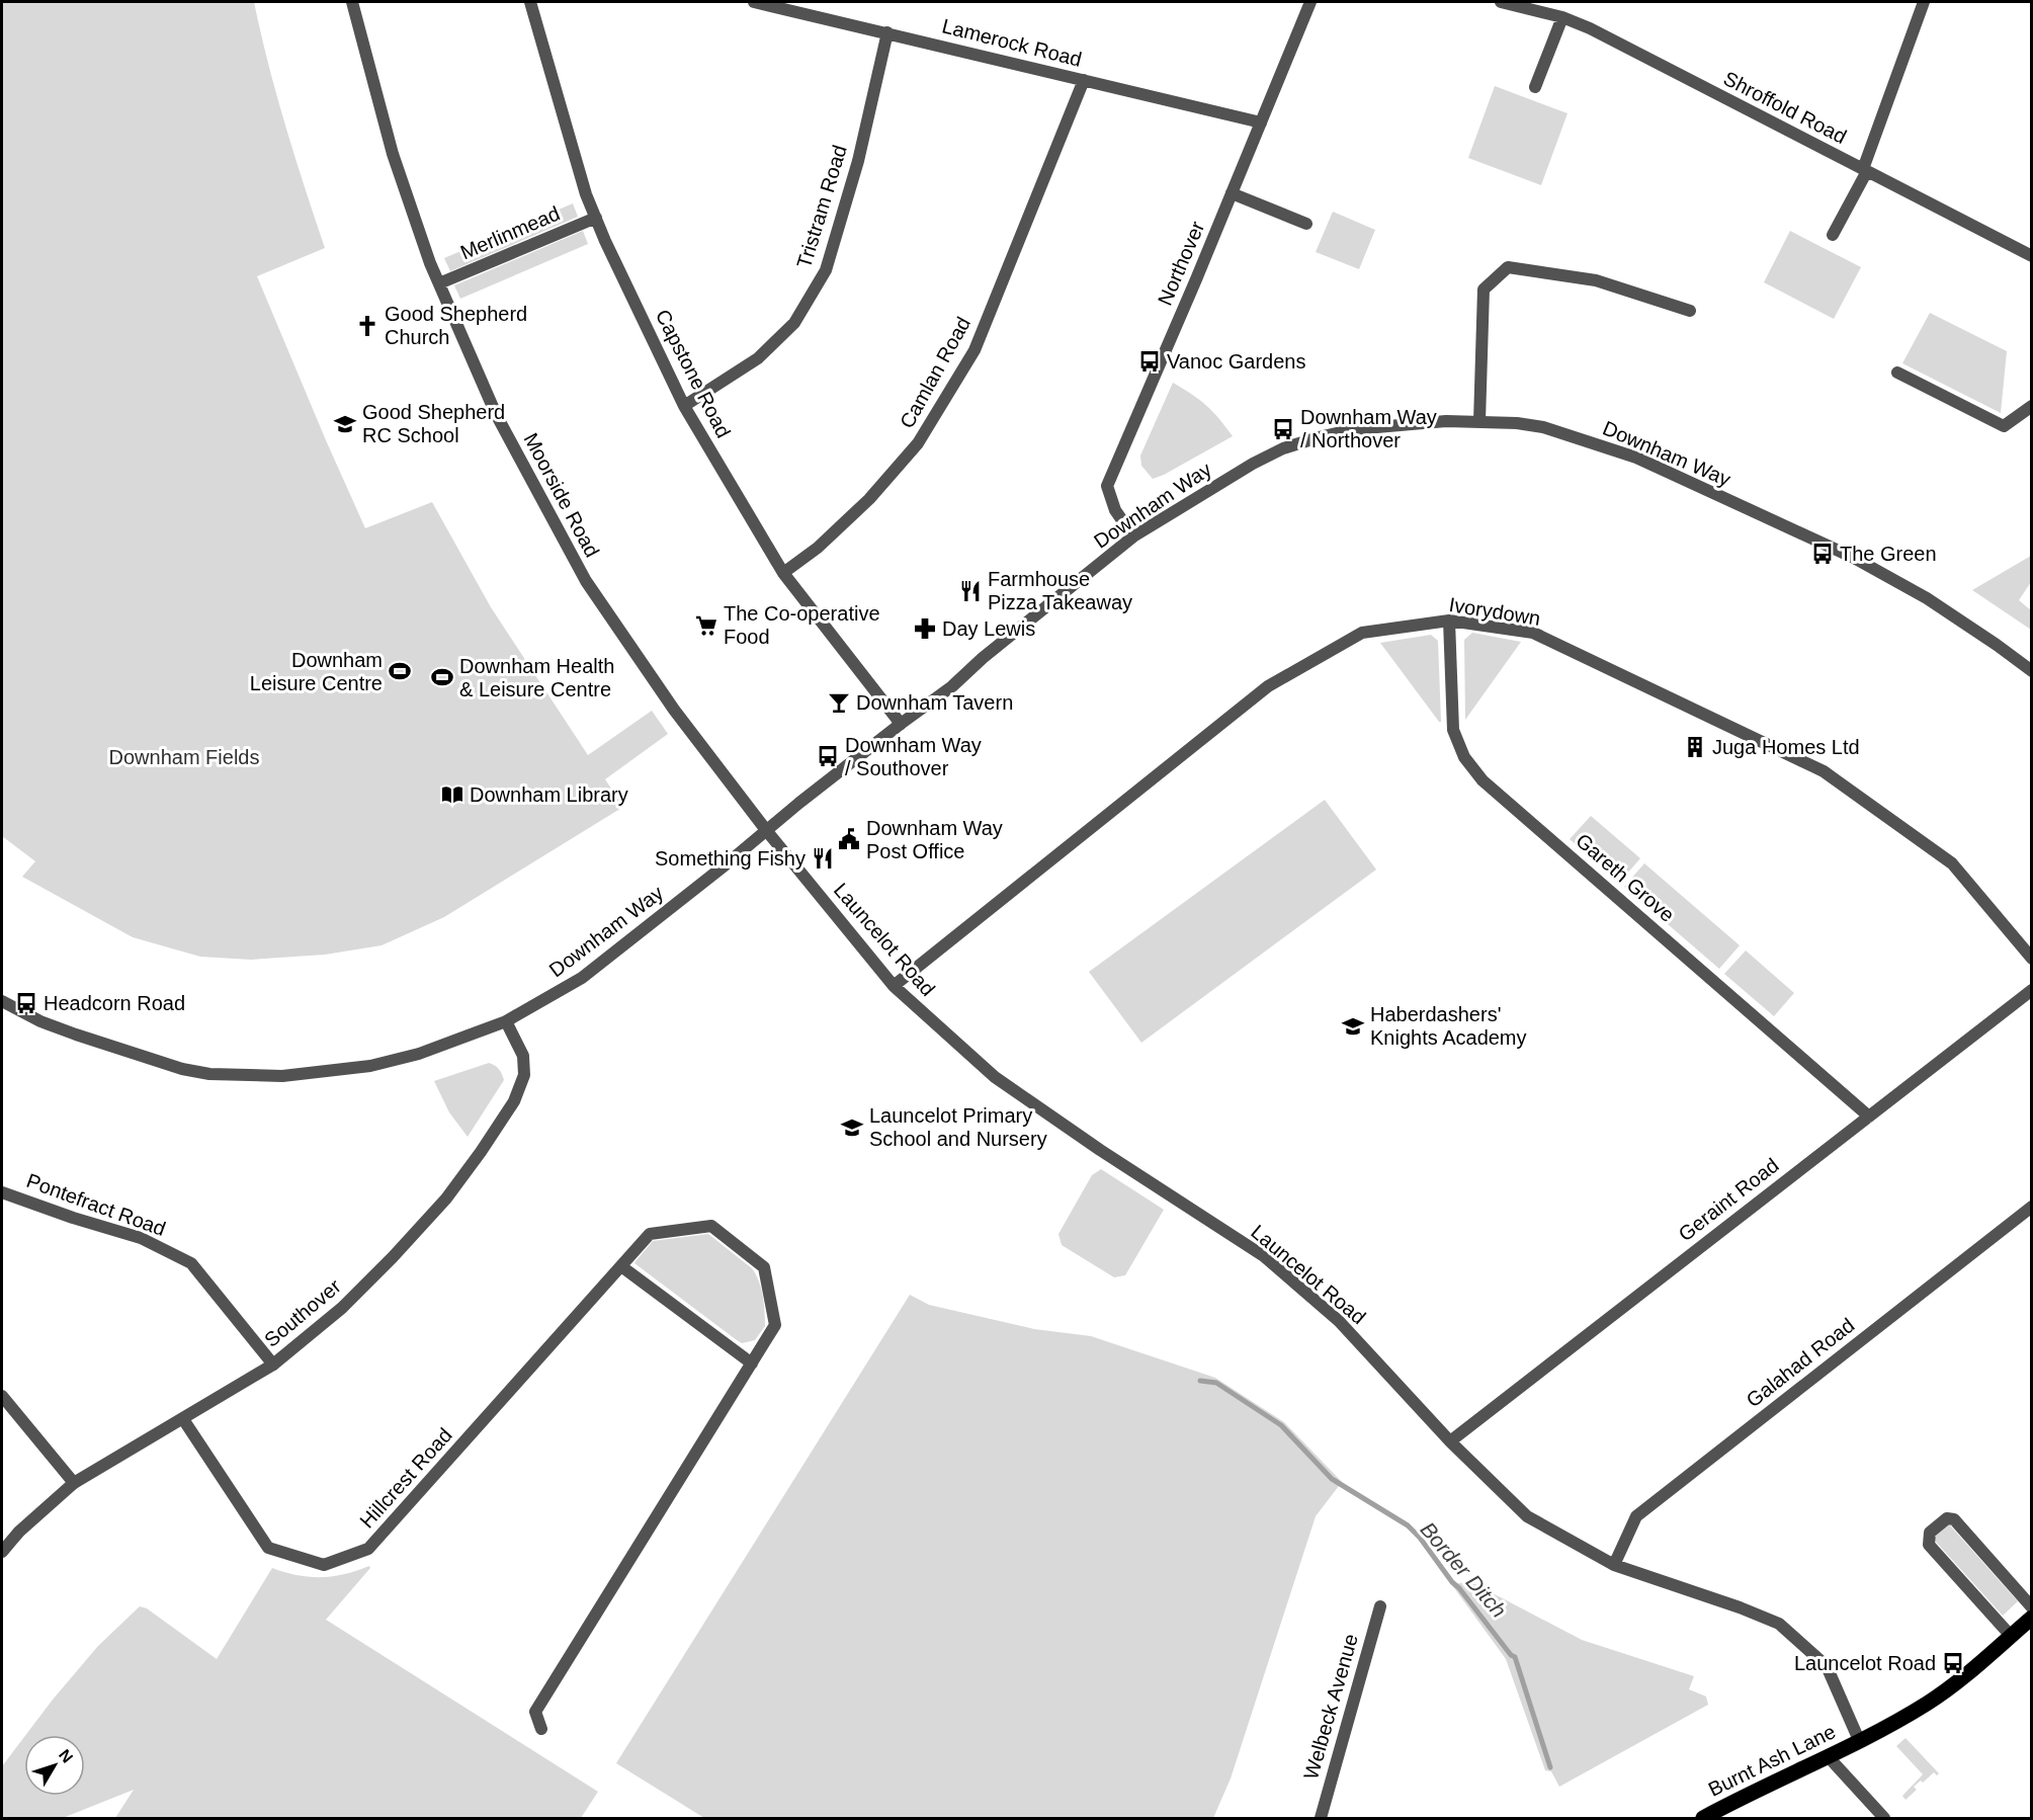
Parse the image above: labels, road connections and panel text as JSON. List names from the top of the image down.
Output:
{
  "streets": {
    "main road": ["Burnt Ash Lane"],
    "street": [
      "Lamerock Road",
      "Shroffold Road",
      "Tristram Road",
      "Merlinmead",
      "Northover",
      "Camlan Road",
      "Capstone Road",
      "Downham Way",
      "Moorside Road",
      "Ivorydown",
      "Gareth Grove",
      "Launcelot Road",
      "Geraint Road",
      "Pontefract Road",
      "Southover",
      "Galahad Road",
      "Hillcrest Road",
      "Welbeck Avenue"
    ]
  },
  "crossings": [
    ["Lamerock Road", "Tristram Road"],
    ["Lamerock Road", "Northover"],
    ["Lamerock Road", "Camlan Road"],
    ["Tristram Road", "Capstone Road"],
    ["Merlinmead", "Capstone Road"],
    ["Merlinmead", "Moorside Road"],
    ["Northover", "Downham Way"],
    ["Camlan Road", "Capstone Road"],
    ["Capstone Road", "Downham Way"],
    ["Downham Way", "Moorside Road"],
    ["Downham Way", "Launcelot Road"],
    ["Downham Way", "Southover"],
    ["Moorside Road", "Launcelot Road"],
    ["Ivorydown", "Gareth Grove"],
    ["Ivorydown", "Launcelot Road"],
    ["Gareth Grove", "Geraint Road"],
    ["Launcelot Road", "Geraint Road"],
    ["Launcelot Road", "Galahad Road"],
    ["Launcelot Road", "Burnt Ash Lane"],
    ["Pontefract Road", "Southover"],
    ["Southover", "Hillcrest Road"]
  ],
  "water": ["Border Ditch"],
  "parks": ["Downham Fields"],
  "places": {
    "church": ["Good Shepherd Church"],
    "bus stop": [
      "Vanoc Gardens",
      "Downham Way / Northover",
      "The Green",
      "Downham Way / Southover",
      "Headcorn Road",
      "Launcelot Road"
    ],
    "school or university": ["Good Shepherd RC School", "Haberdashers' Knights Academy", "Launcelot Primary School and Nursery"],
    "restaurant": ["Farmhouse Pizza Takeaway", "Something Fishy"],
    "supermarket": ["The Co-operative Food"],
    "pharmacy": ["Day Lewis"],
    "sports": ["Downham Leisure Centre", "Downham Health & Leisure Centre"],
    "bar": ["Downham Tavern"],
    "building": ["Juga Homes Ltd"],
    "library": ["Downham Library"],
    "public building": ["Downham Way Post Office"]
  },
  "north": "top right"
}
